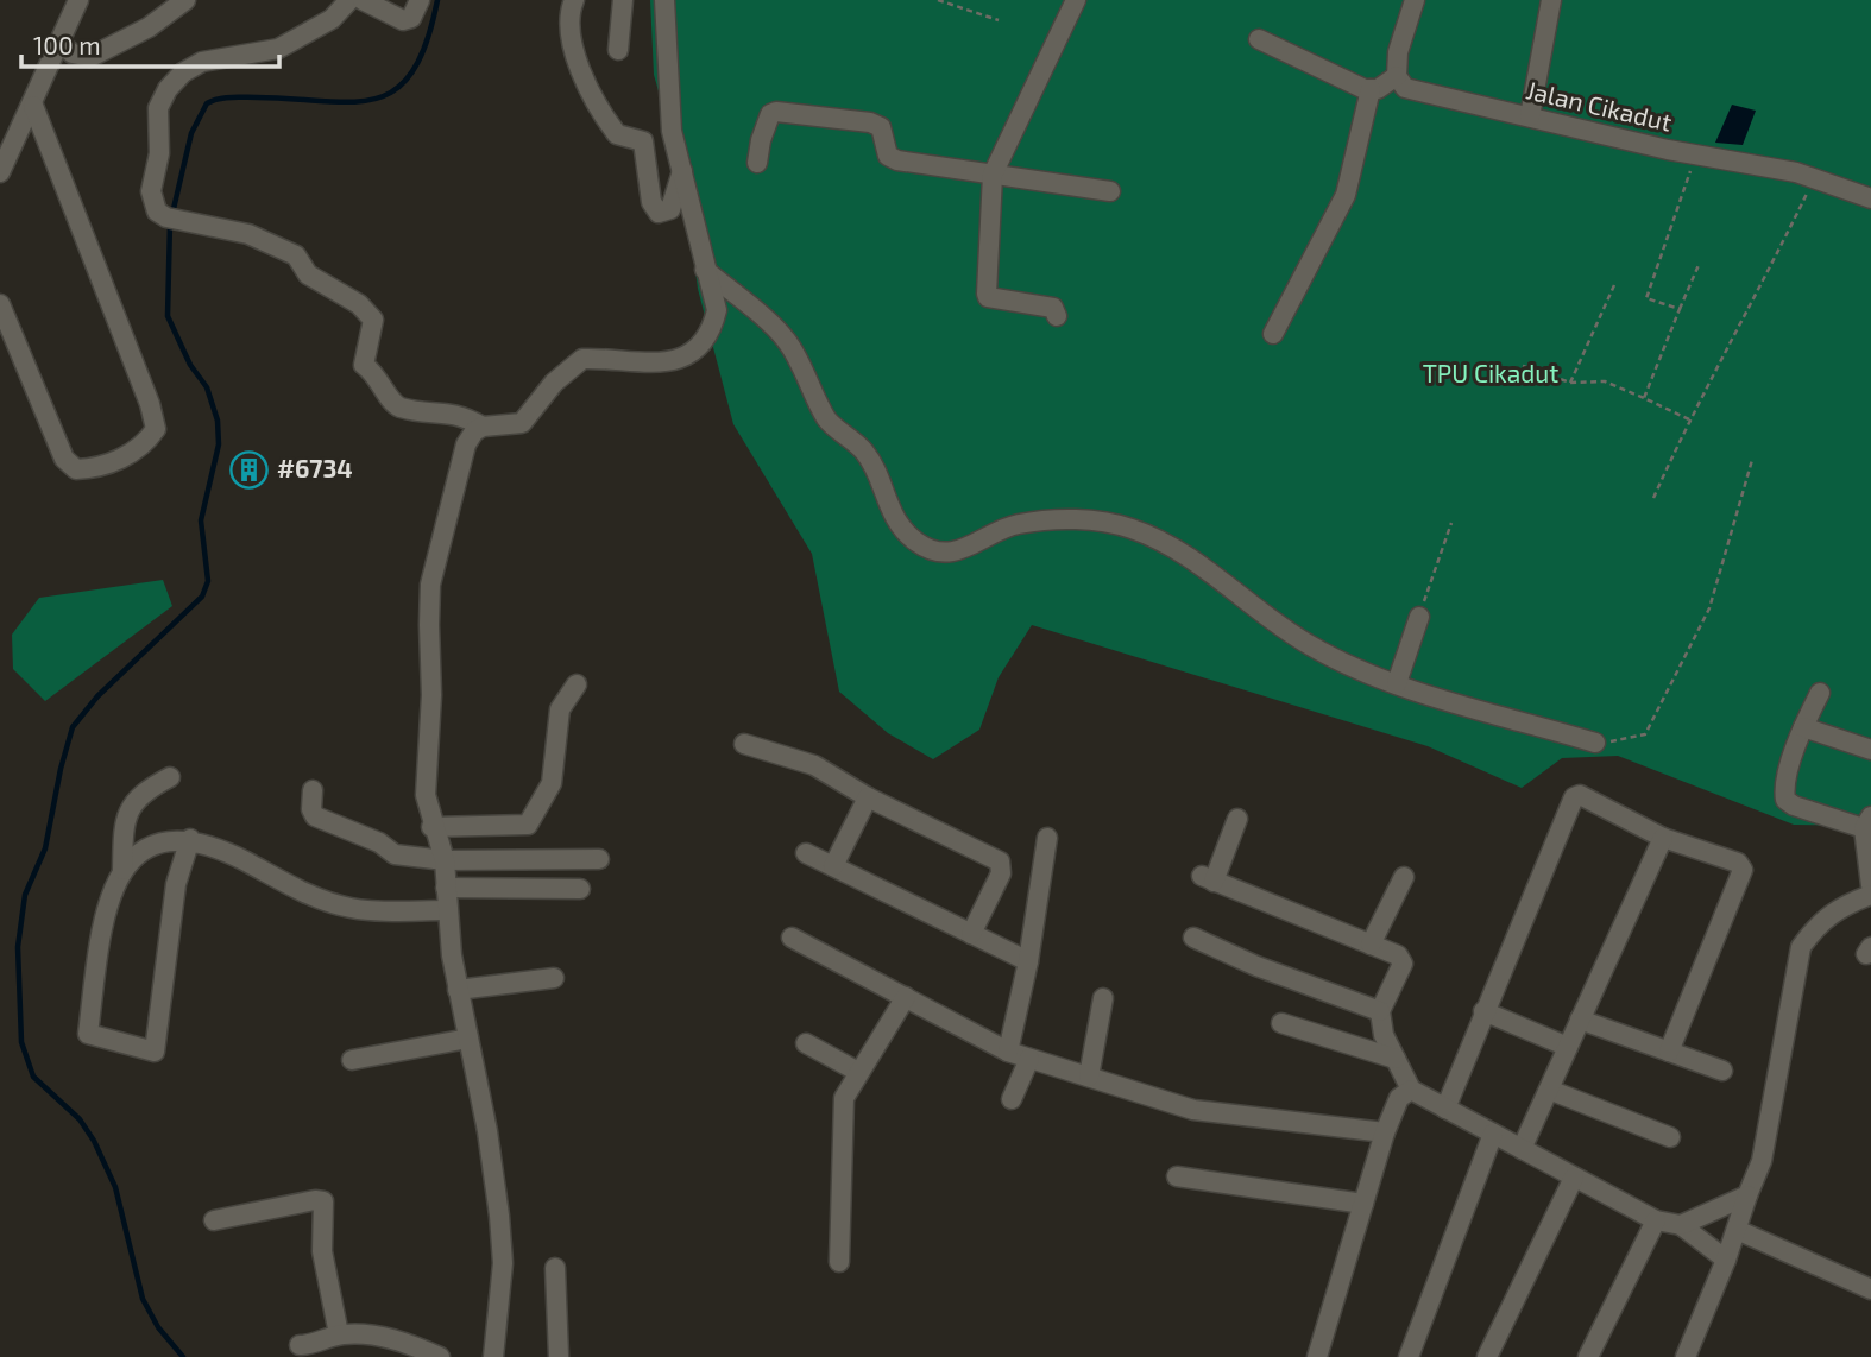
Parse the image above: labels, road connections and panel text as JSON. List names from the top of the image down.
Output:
{
  "streets": {
    "street": ["Jalan Cikadut"]
  },
  "parks": ["TPU Cikadut"],
  "places": {
    "building": ["#6734"]
  },
  "scale_bar": "100 m"
}
